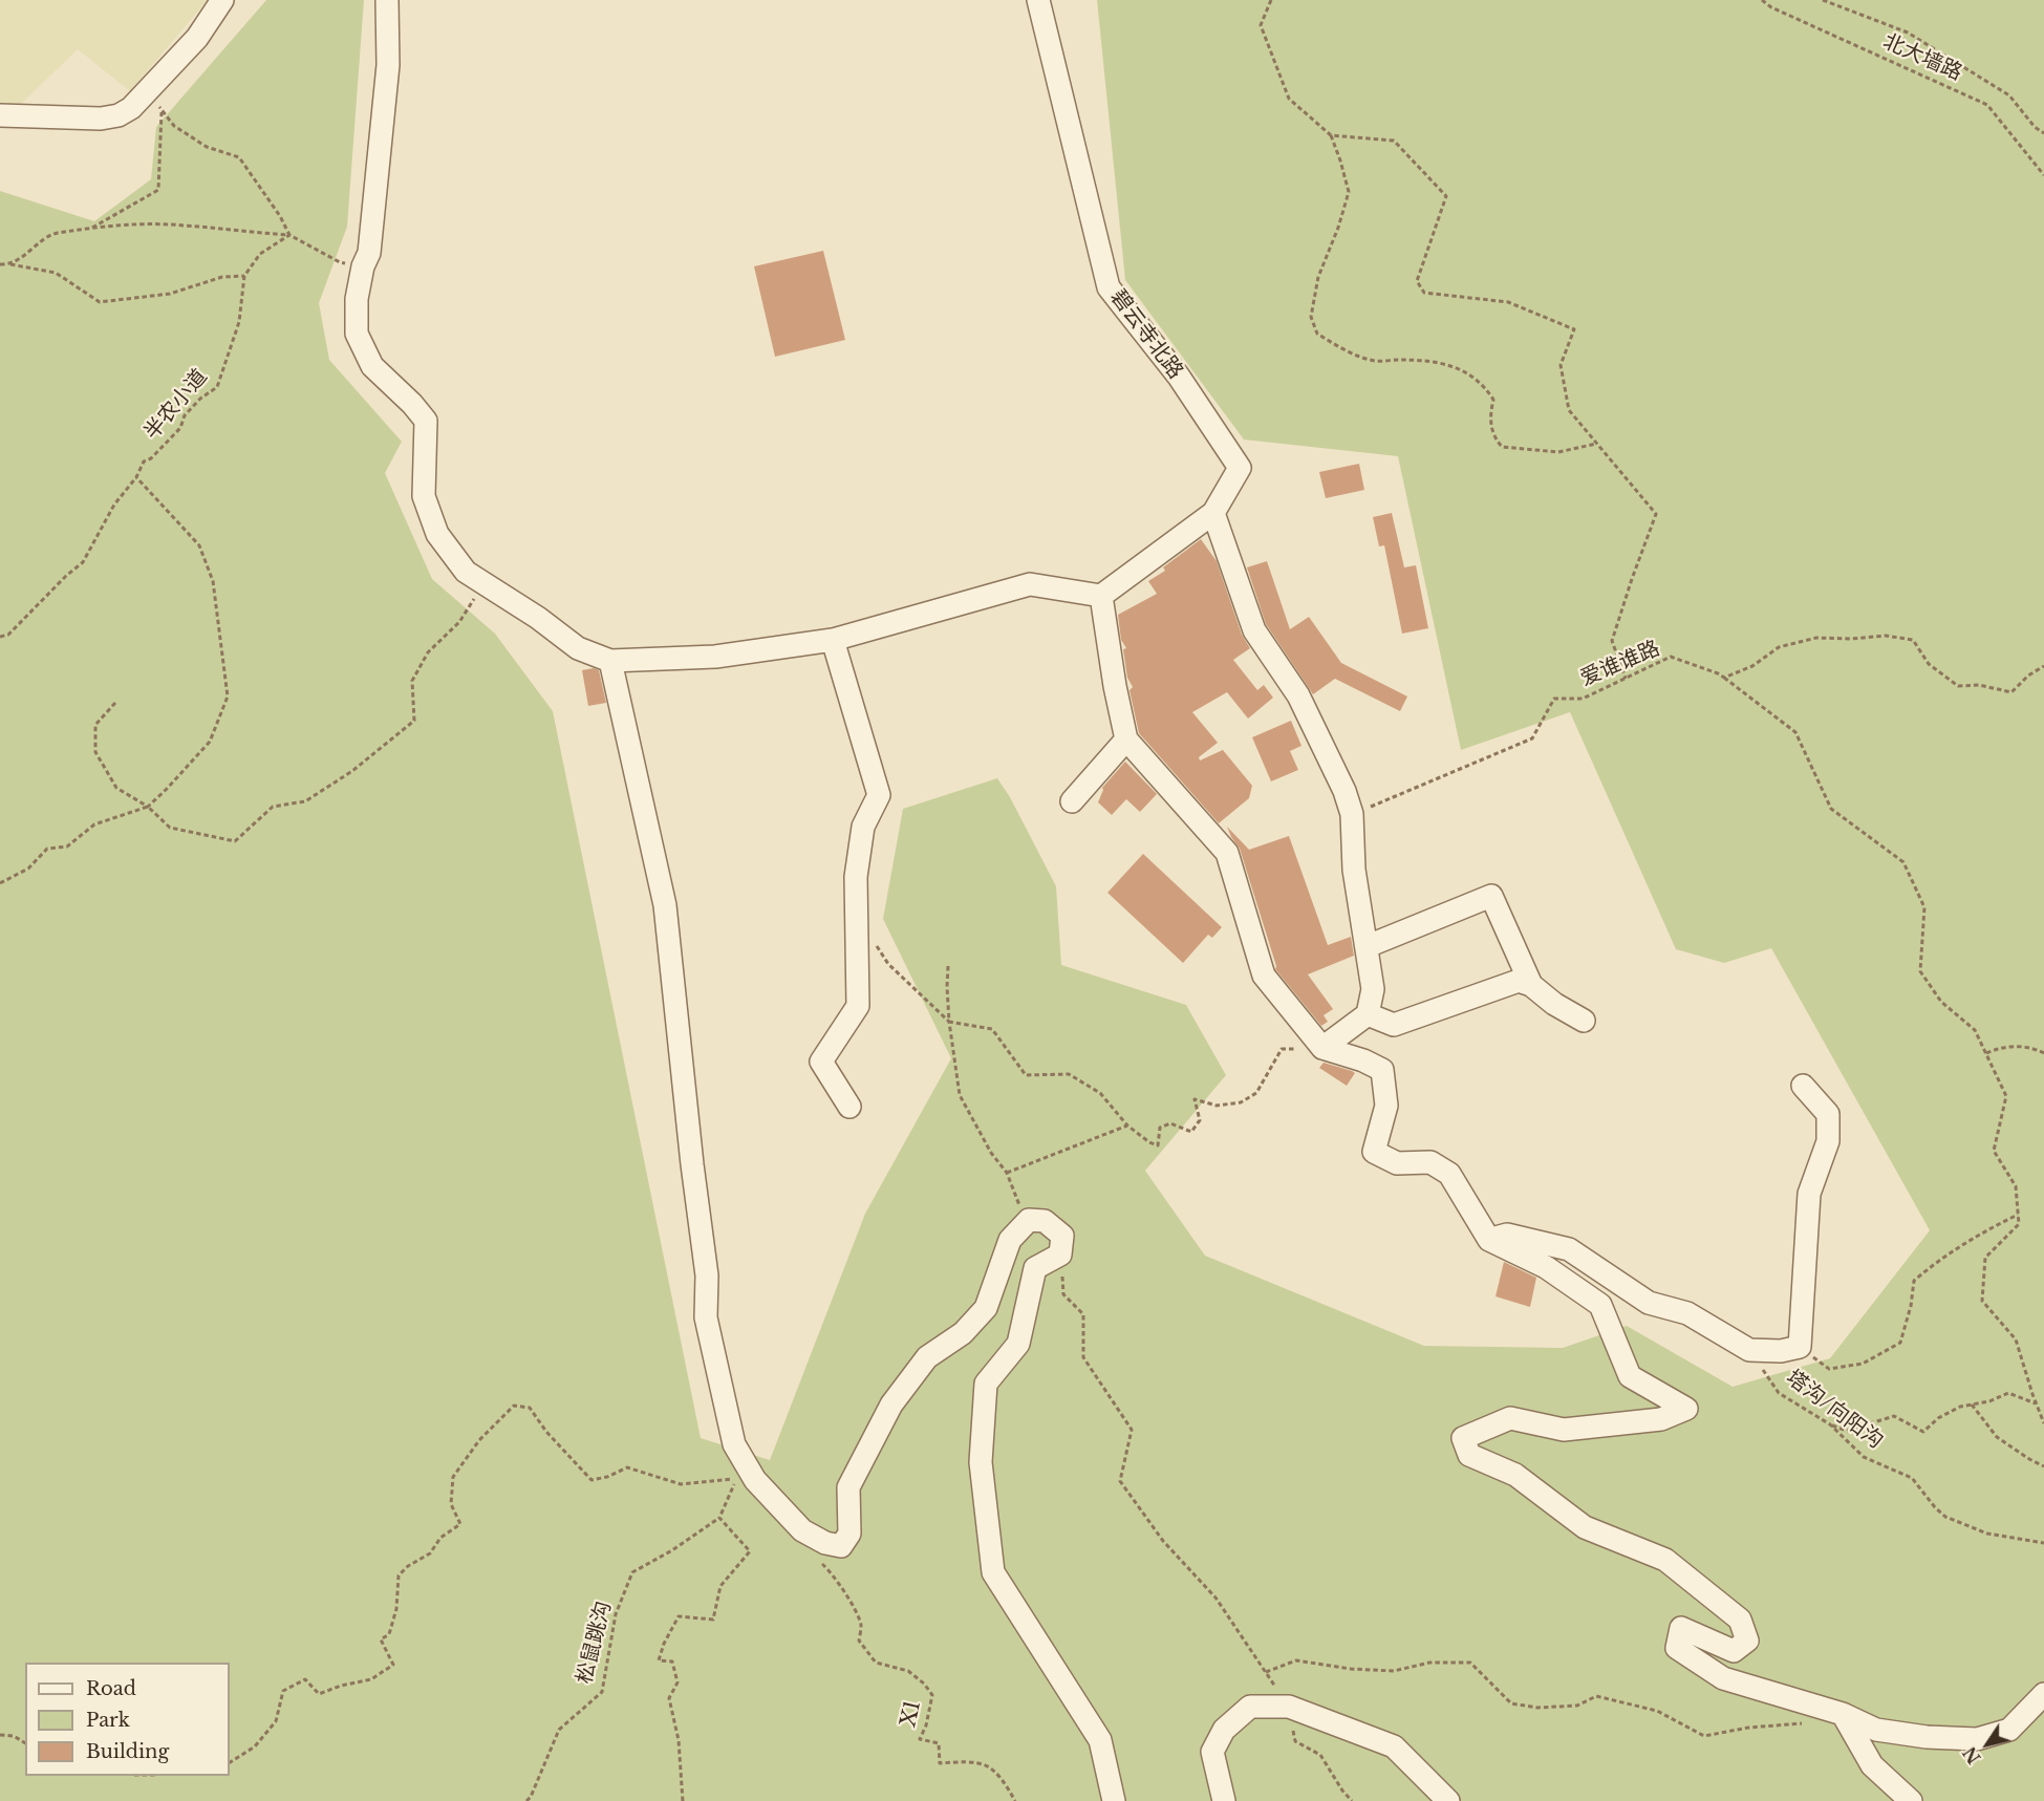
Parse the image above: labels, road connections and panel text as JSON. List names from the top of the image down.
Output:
{
  "streets": {
    "street": ["碧云寺北路"],
    "path": [
      "北大墙路",
      "半农小道",
      "爱谁谁路",
      "塔沟/向阳沟",
      "松鼠跳沟",
      "X1"
    ]
  },
  "legend": ["Road", "Park", "Building"],
  "north": "bottom left"
}
